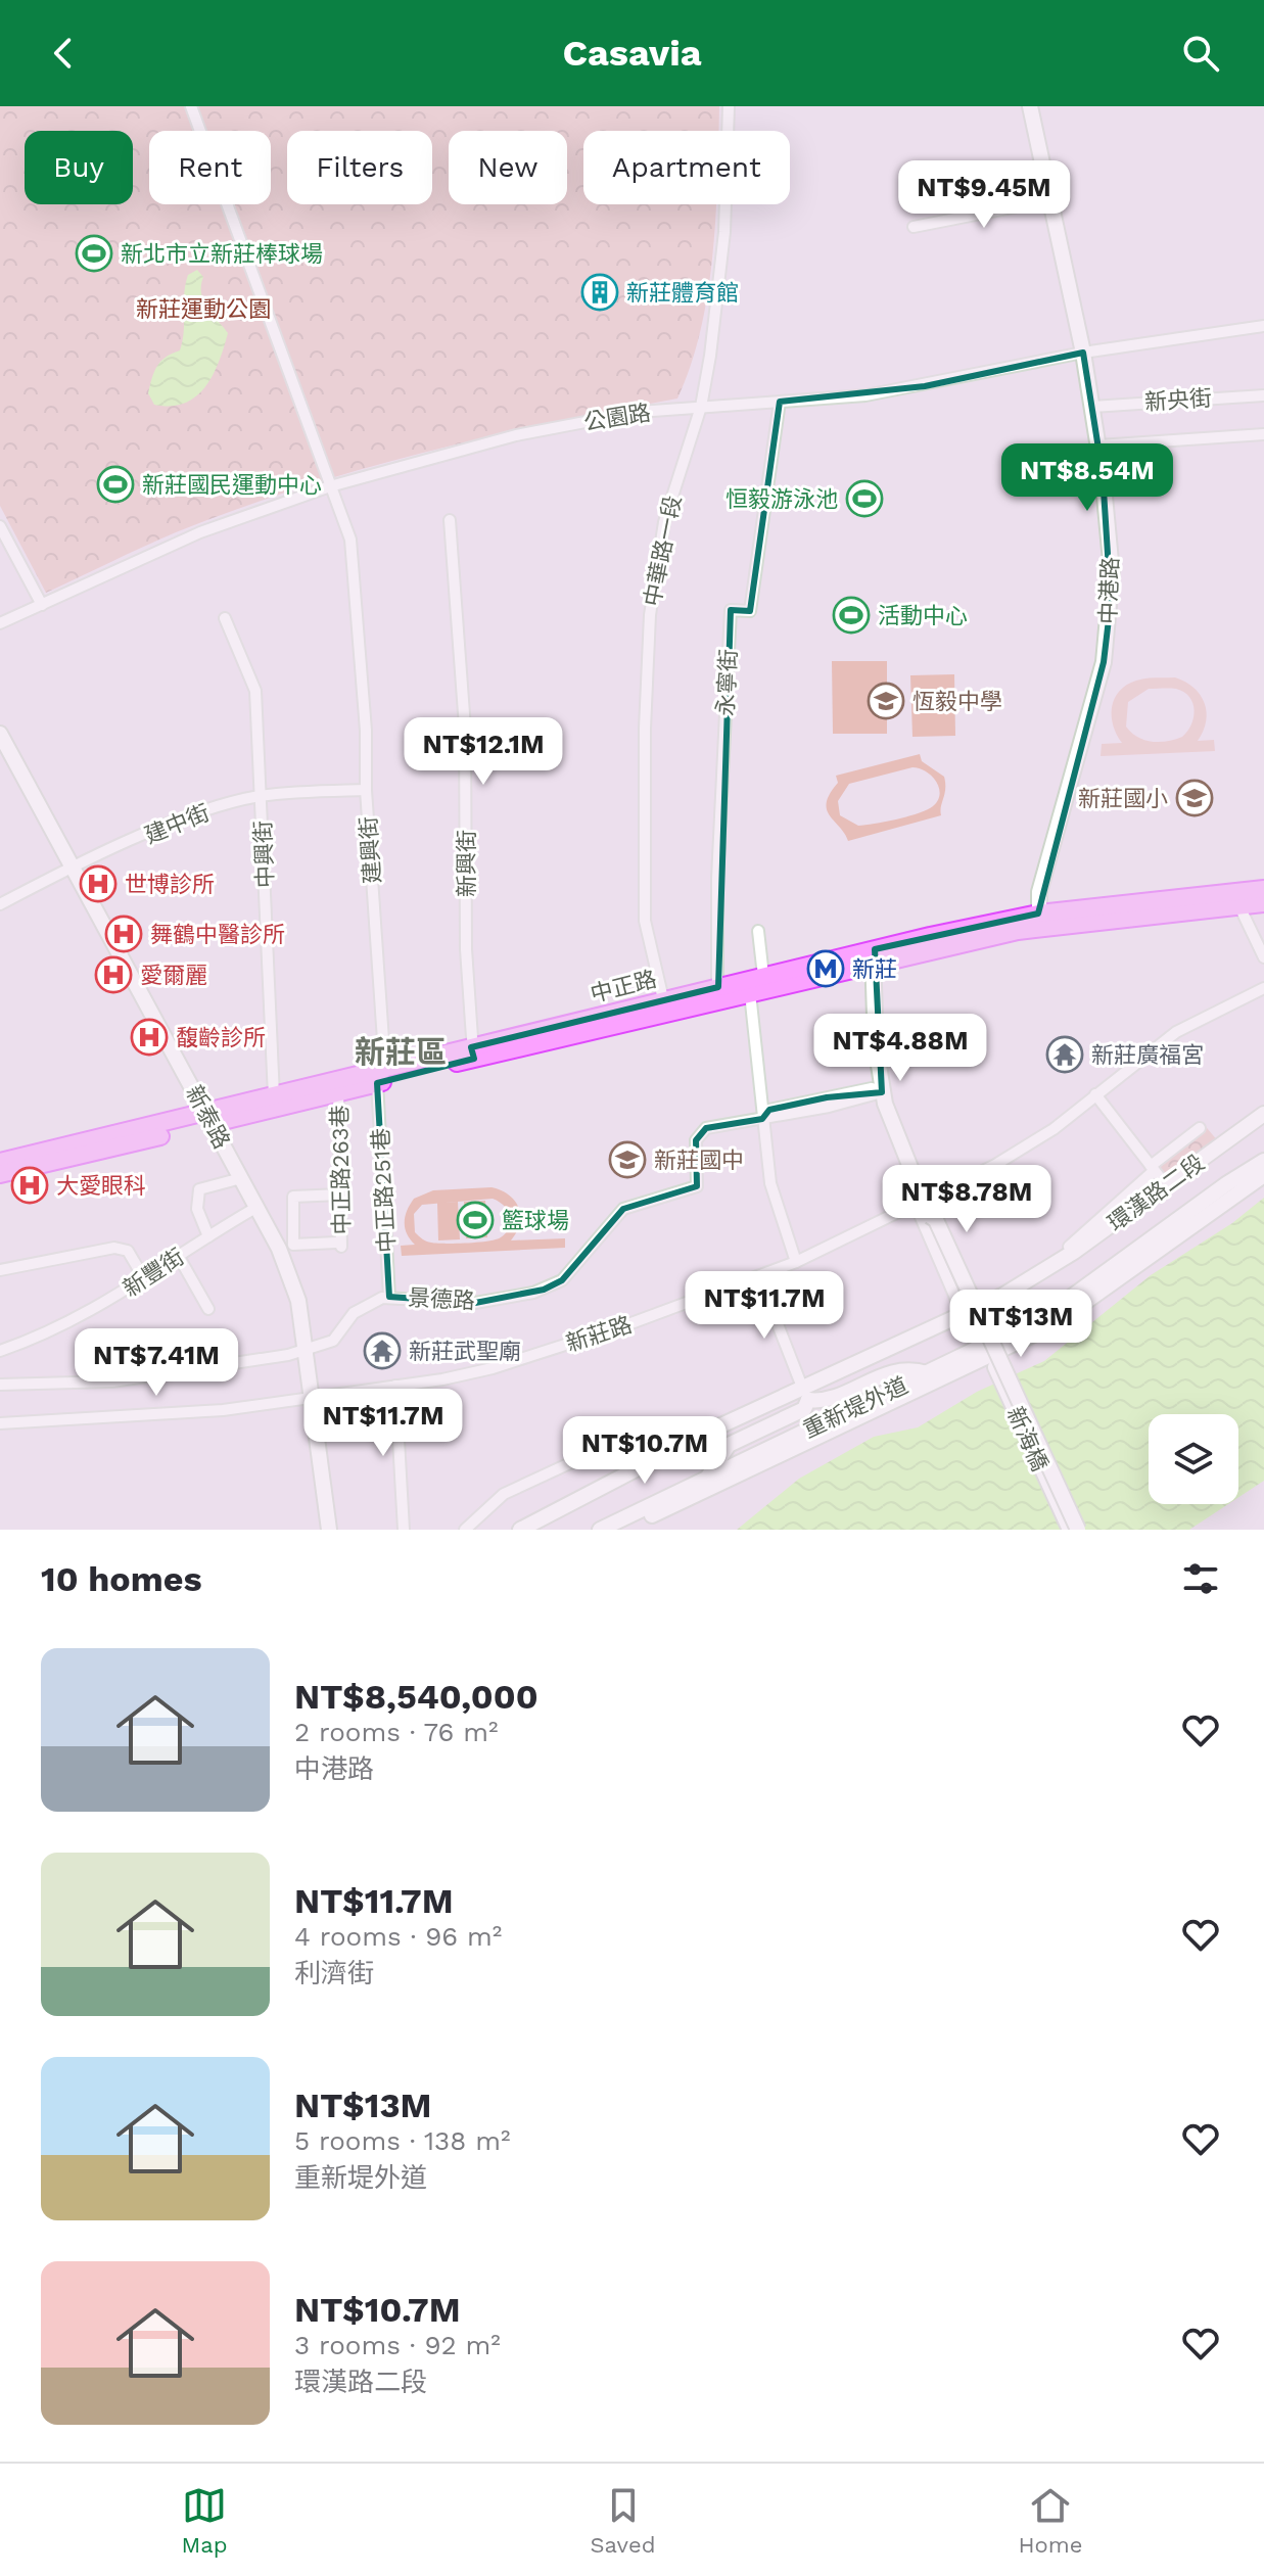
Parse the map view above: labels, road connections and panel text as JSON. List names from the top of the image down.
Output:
{
  "streets": {
    "main road": ["中正路"],
    "street": [
      "新央街",
      "公園路",
      "中華路一段",
      "中港路",
      "永寧街",
      "建中街",
      "建興街",
      "中興街",
      "新興街",
      "新泰路",
      "中正路263巷",
      "中正路251巷",
      "環漢路二段",
      "新豐街",
      "景德路",
      "新莊路",
      "重新堤外道",
      "新海橋"
    ]
  },
  "crossings": [
    ["新央街", "中港路"],
    ["公園路", "中華路一段"],
    ["公園路", "中港路"],
    ["公園路", "永寧街"],
    ["公園路", "建興街"],
    ["中華路一段", "中正路"],
    ["中港路", "中正路"],
    ["永寧街", "中正路"],
    ["建中街", "建興街"],
    ["建中街", "中興街"],
    ["建中街", "新泰路"],
    ["建興街", "中正路"],
    ["建興街", "中正路251巷"],
    ["中興街", "中正路"],
    ["新興街", "中正路"],
    ["中正路", "新泰路"],
    ["中正路", "中正路263巷"],
    ["中正路", "中正路251巷"],
    ["新泰路", "新豐街"],
    ["新泰路", "景德路"],
    ["新泰路", "新莊路"],
    ["中正路251巷", "景德路"]
  ],
  "districts": ["新莊區"],
  "parks": ["新莊運動公園"],
  "places": {
    "sports": [
      "新北市立新莊棒球場",
      "新莊國民運動中心",
      "恒毅游泳池",
      "活動中心",
      "籃球場"
    ],
    "building": ["新莊體育館"],
    "school or university": ["恆毅中學", "新莊國小", "新莊國中"],
    "hospital": [
      "世博診所",
      "舞鶴中醫診所",
      "愛爾麗",
      "馥齡診所",
      "大愛眼科"
    ],
    "metro station": ["新莊"],
    "temple": ["新莊廣福宮", "新莊武聖廟"]
  },
  "page": {
    "header": "Casavia",
    "chip": [
      "Buy",
      "Rent",
      "Filters",
      "New",
      "Apartment"
    ],
    "price": [
      "NT$9.45M",
      "NT$8.54M",
      "NT$12.1M",
      "NT$4.88M",
      "NT$8.78M",
      "NT$11.7M",
      "NT$13M",
      "NT$7.41M",
      "NT$11.7M",
      "NT$10.7M"
    ],
    "heading": "10 homes",
    "list": [
      {
        "name": "NT$8,540,000",
        "note": "2 rooms · 76 m² · 中港路"
      },
      {
        "name": "NT$11.7M",
        "note": "4 rooms · 96 m² · 利濟街"
      },
      {
        "name": "NT$13M",
        "note": "5 rooms · 138 m² · 重新堤外道"
      },
      {
        "name": "NT$10.7M",
        "note": "3 rooms · 92 m² · 環漢路二段"
      }
    ],
    "tabs": ["Map", "Saved", "Home"]
  }
}
